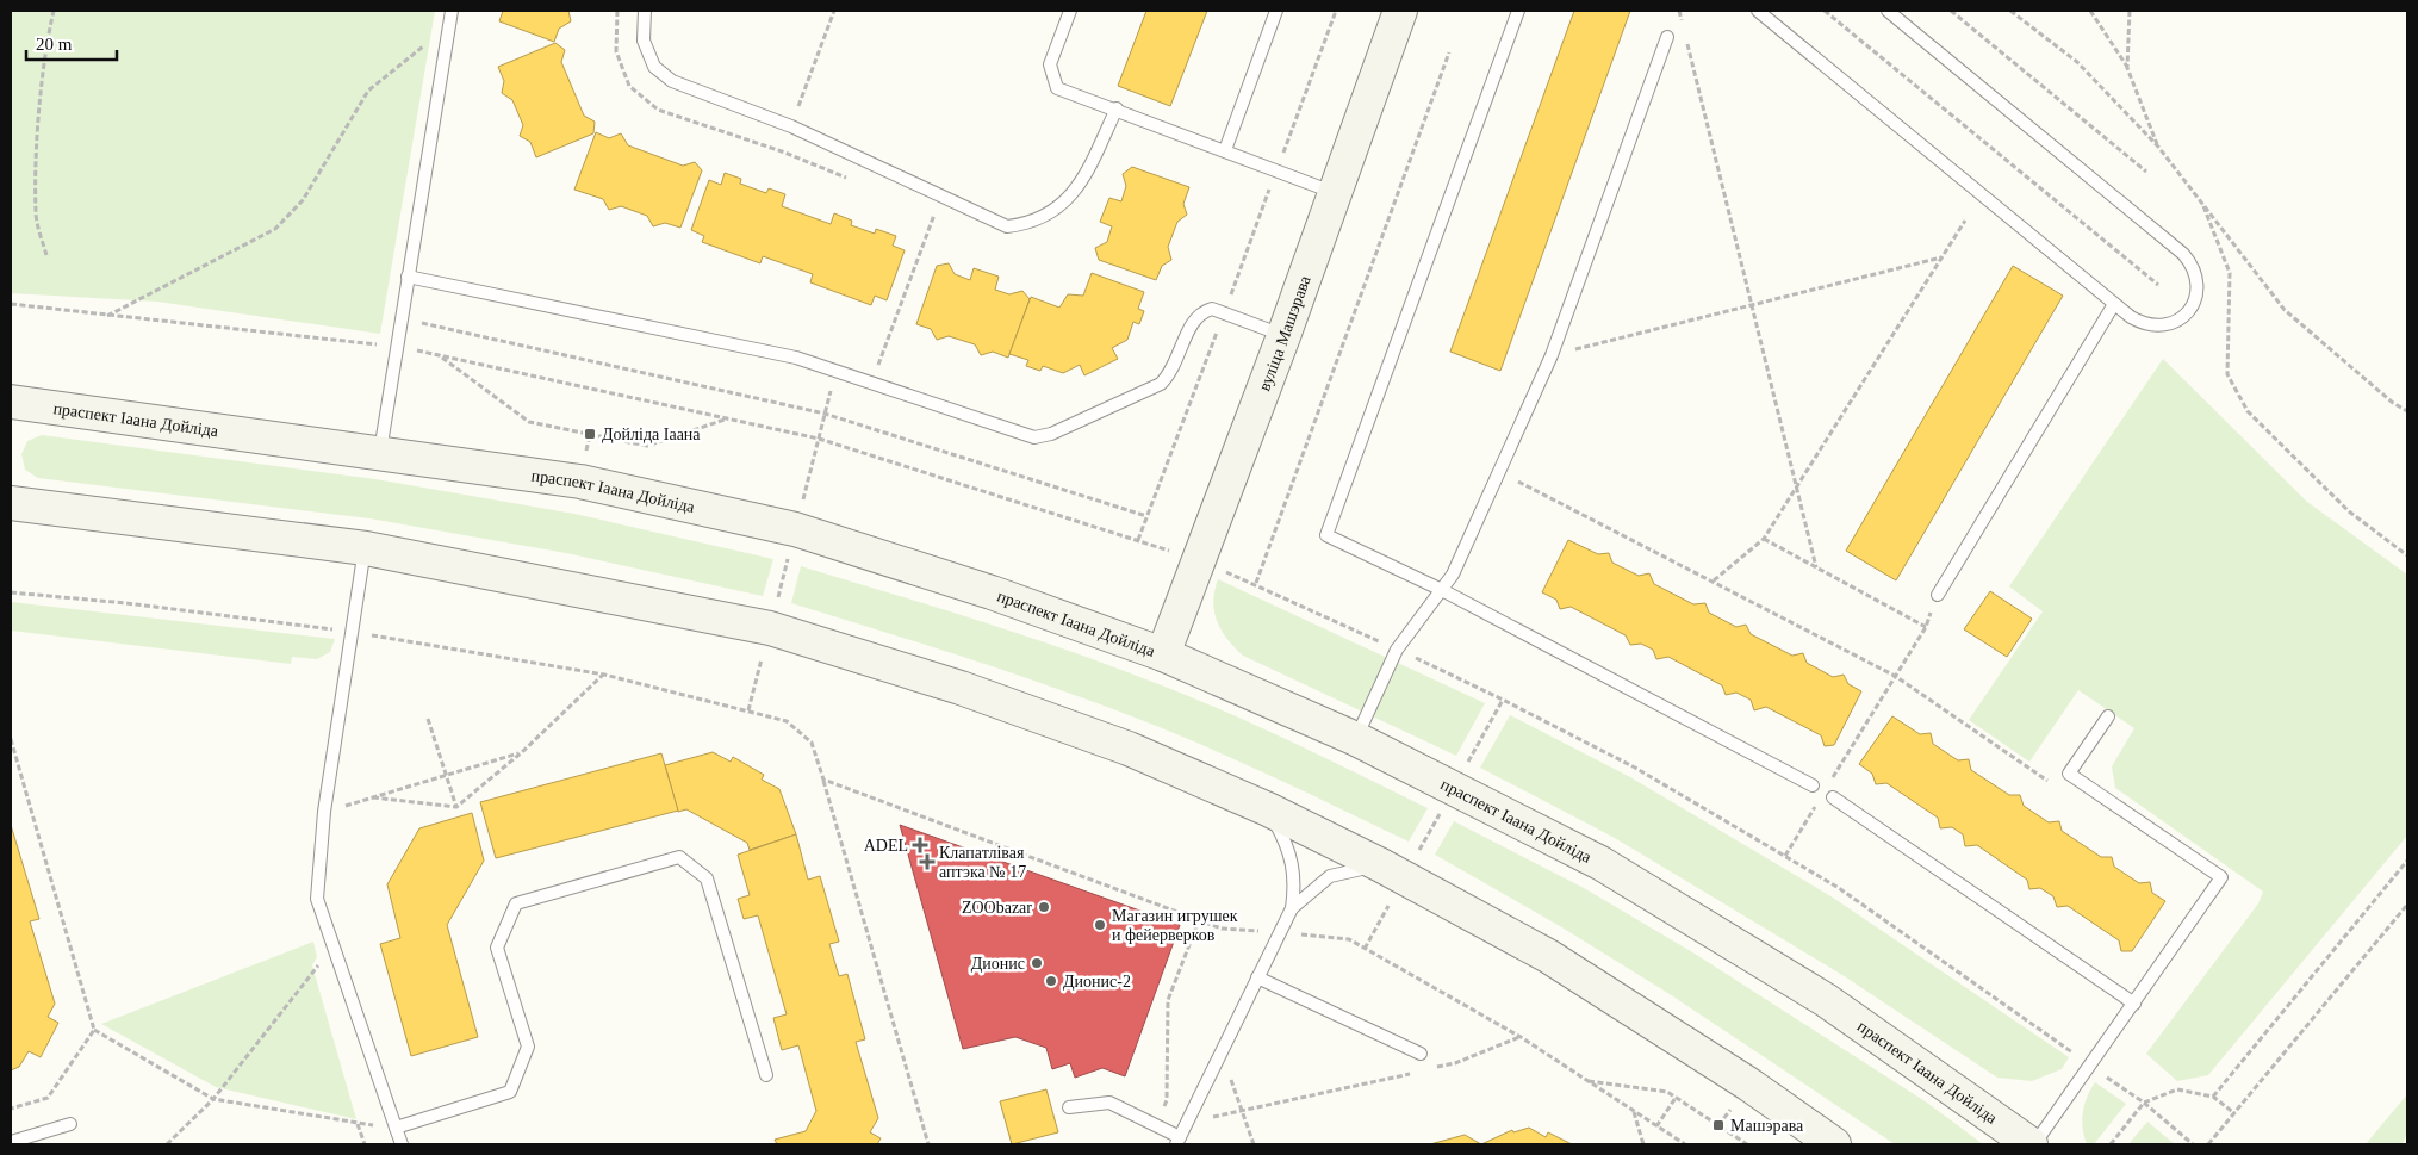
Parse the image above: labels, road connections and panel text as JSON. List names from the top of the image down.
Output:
{
  "streets": {
    "main road": ["вуліца Машэрава", "праспект Іаана Дойліда"]
  },
  "crossings": [
    ["вуліца Машэрава", "праспект Іаана Дойліда"]
  ],
  "places": {
    "transit": ["Дойліда Іаана", "Машэрава"],
    "health": ["ADEL", "Клапатлівая аптэка № 17"],
    "other": [
      "ZOObazar",
      "Магазин игрушек и фейерверков",
      "Дионис",
      "Дионис-2"
    ]
  },
  "scale_bar": "20 m"
}
